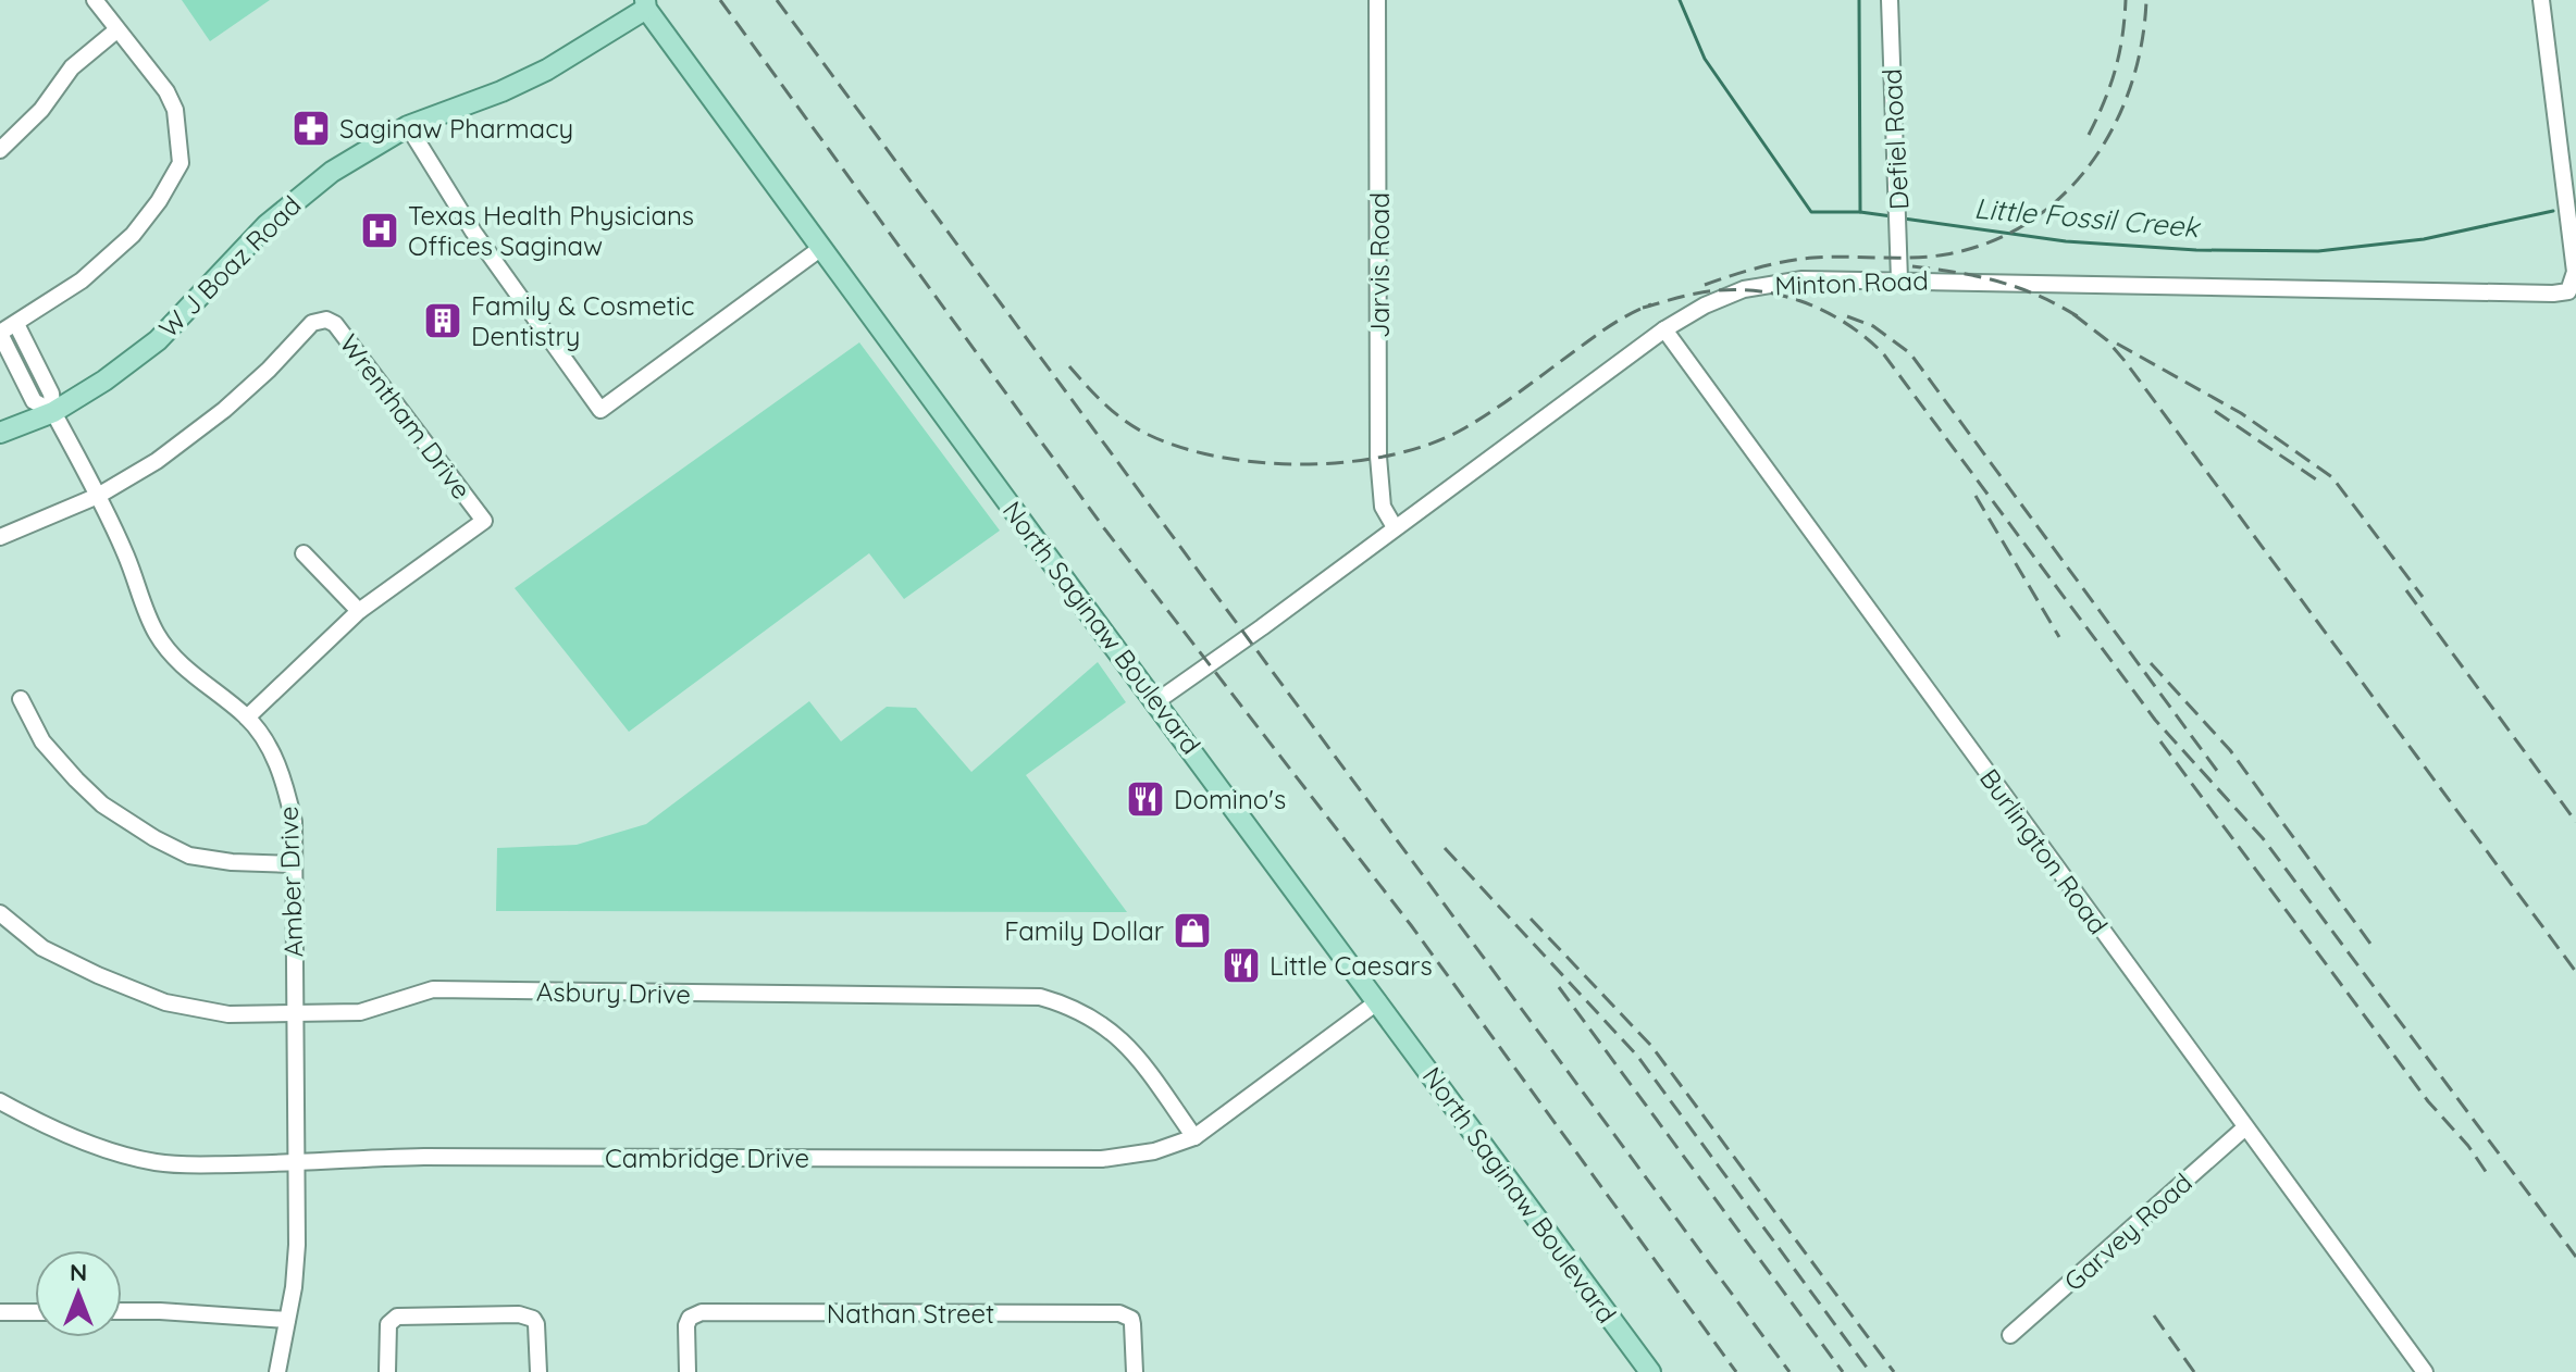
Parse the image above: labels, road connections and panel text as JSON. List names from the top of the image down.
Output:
{
  "streets": {
    "main road": ["W J Boaz Road", "North Saginaw Boulevard"],
    "street": [
      "Defiel Road",
      "Jarvis Road",
      "Minton Road",
      "Wrentham Drive",
      "Burlington Road",
      "Amber Drive",
      "Asbury Drive",
      "Cambridge Drive",
      "Garvey Road",
      "Nathan Street"
    ]
  },
  "crossings": [
    ["Defiel Road", "Minton Road"],
    ["Jarvis Road", "Minton Road"],
    ["W J Boaz Road", "North Saginaw Boulevard"],
    ["W J Boaz Road", "Amber Drive"],
    ["Minton Road", "North Saginaw Boulevard"],
    ["Minton Road", "Burlington Road"],
    ["Wrentham Drive", "Amber Drive"],
    ["North Saginaw Boulevard", "Cambridge Drive"],
    ["Burlington Road", "Garvey Road"],
    ["Amber Drive", "Asbury Drive"],
    ["Amber Drive", "Cambridge Drive"],
    ["Asbury Drive", "Cambridge Drive"]
  ],
  "water": ["Little Fossil Creek"],
  "places": {
    "pharmacy": ["Saginaw Pharmacy"],
    "hospital": ["Texas Health Physicians Offices Saginaw"],
    "building": ["Family & Cosmetic Dentistry"],
    "restaurant": ["Domino's", "Little Caesars"],
    "shop": ["Family Dollar"]
  },
  "north": "top"
}
